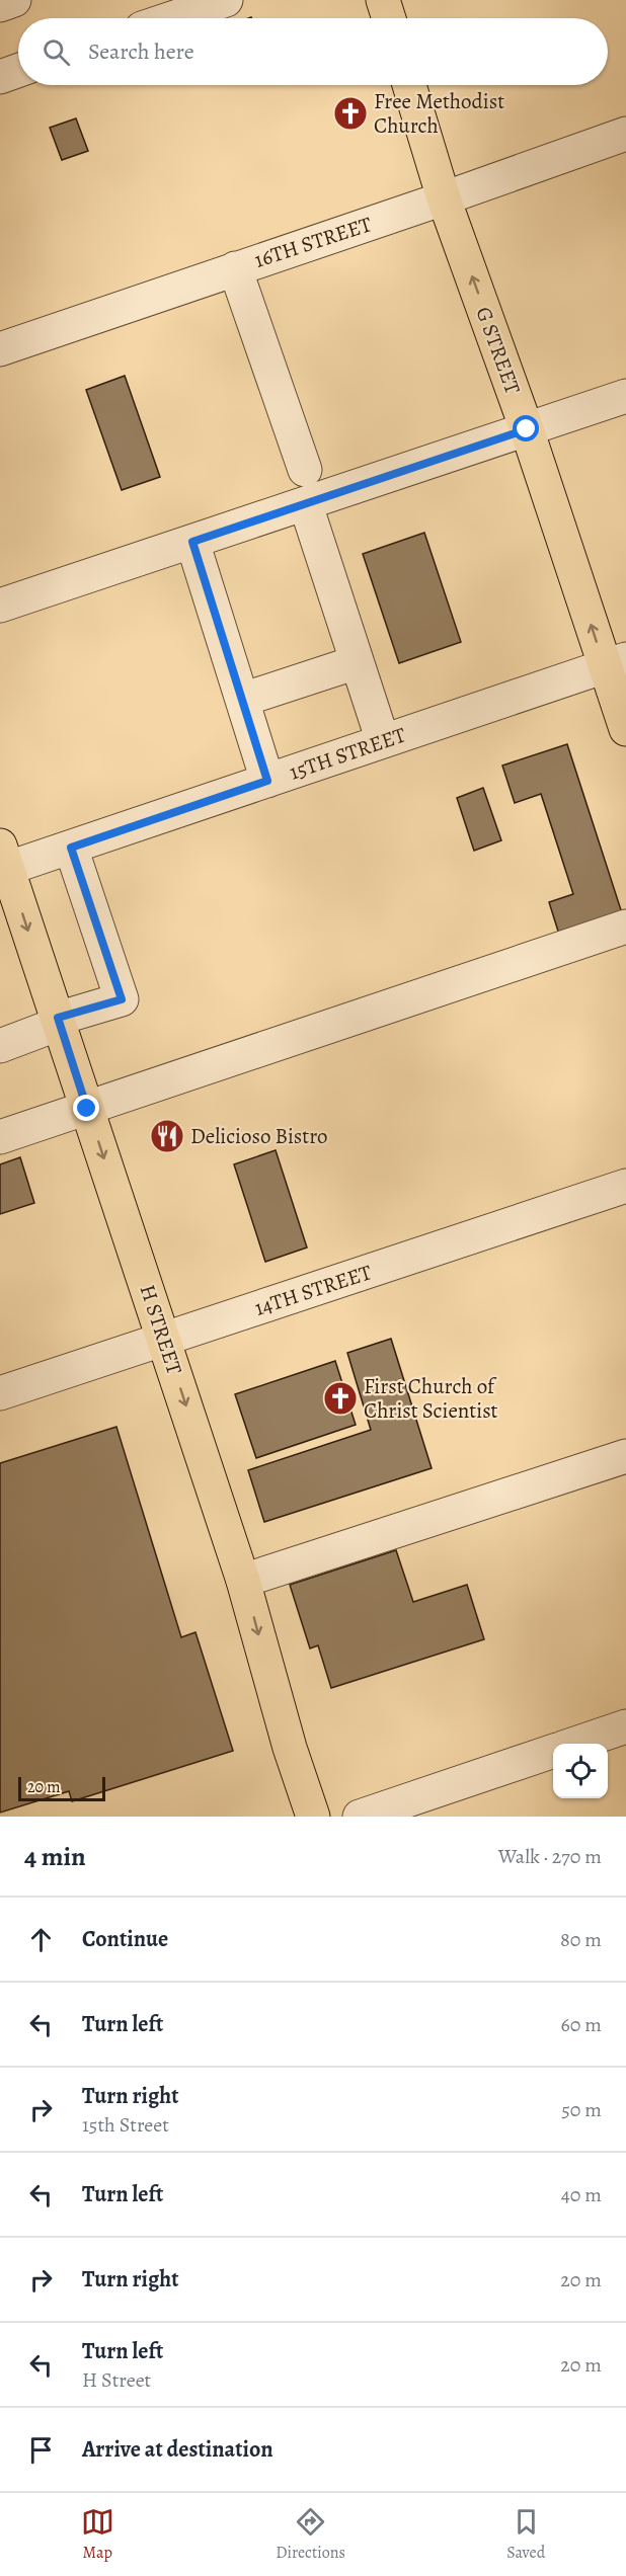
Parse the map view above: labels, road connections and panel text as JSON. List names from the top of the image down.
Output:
{
  "streets": {
    "main road": ["G STREET", "H STREET"],
    "street": ["16TH STREET", "15TH STREET", "14TH STREET"]
  },
  "crossings": [
    ["16TH STREET", "G STREET"],
    ["G STREET", "15TH STREET"],
    ["15TH STREET", "H STREET"],
    ["14TH STREET", "H STREET"]
  ],
  "one_way": ["G STREET", "H STREET"],
  "places": {
    "church": ["Free Methodist Church", "First Church of Christ Scientist"],
    "restaurant": ["Delicioso Bistro"]
  },
  "scale_bar": "20 m",
  "page": {
    "search": "Search here",
    "scale": "20 m",
    "heading": ["4 min", "Walk · 270 m"],
    "list": [
      ["Continue", "80 m"],
      ["Turn left", "60 m"],
      ["Turn right", "15th Street", "50 m"],
      ["Turn left", "40 m"],
      ["Turn right", "20 m"],
      ["Turn left", "H Street", "20 m"],
      "Arrive at destination"
    ],
    "nav": ["Map", "Directions", "Saved"]
  }
}
